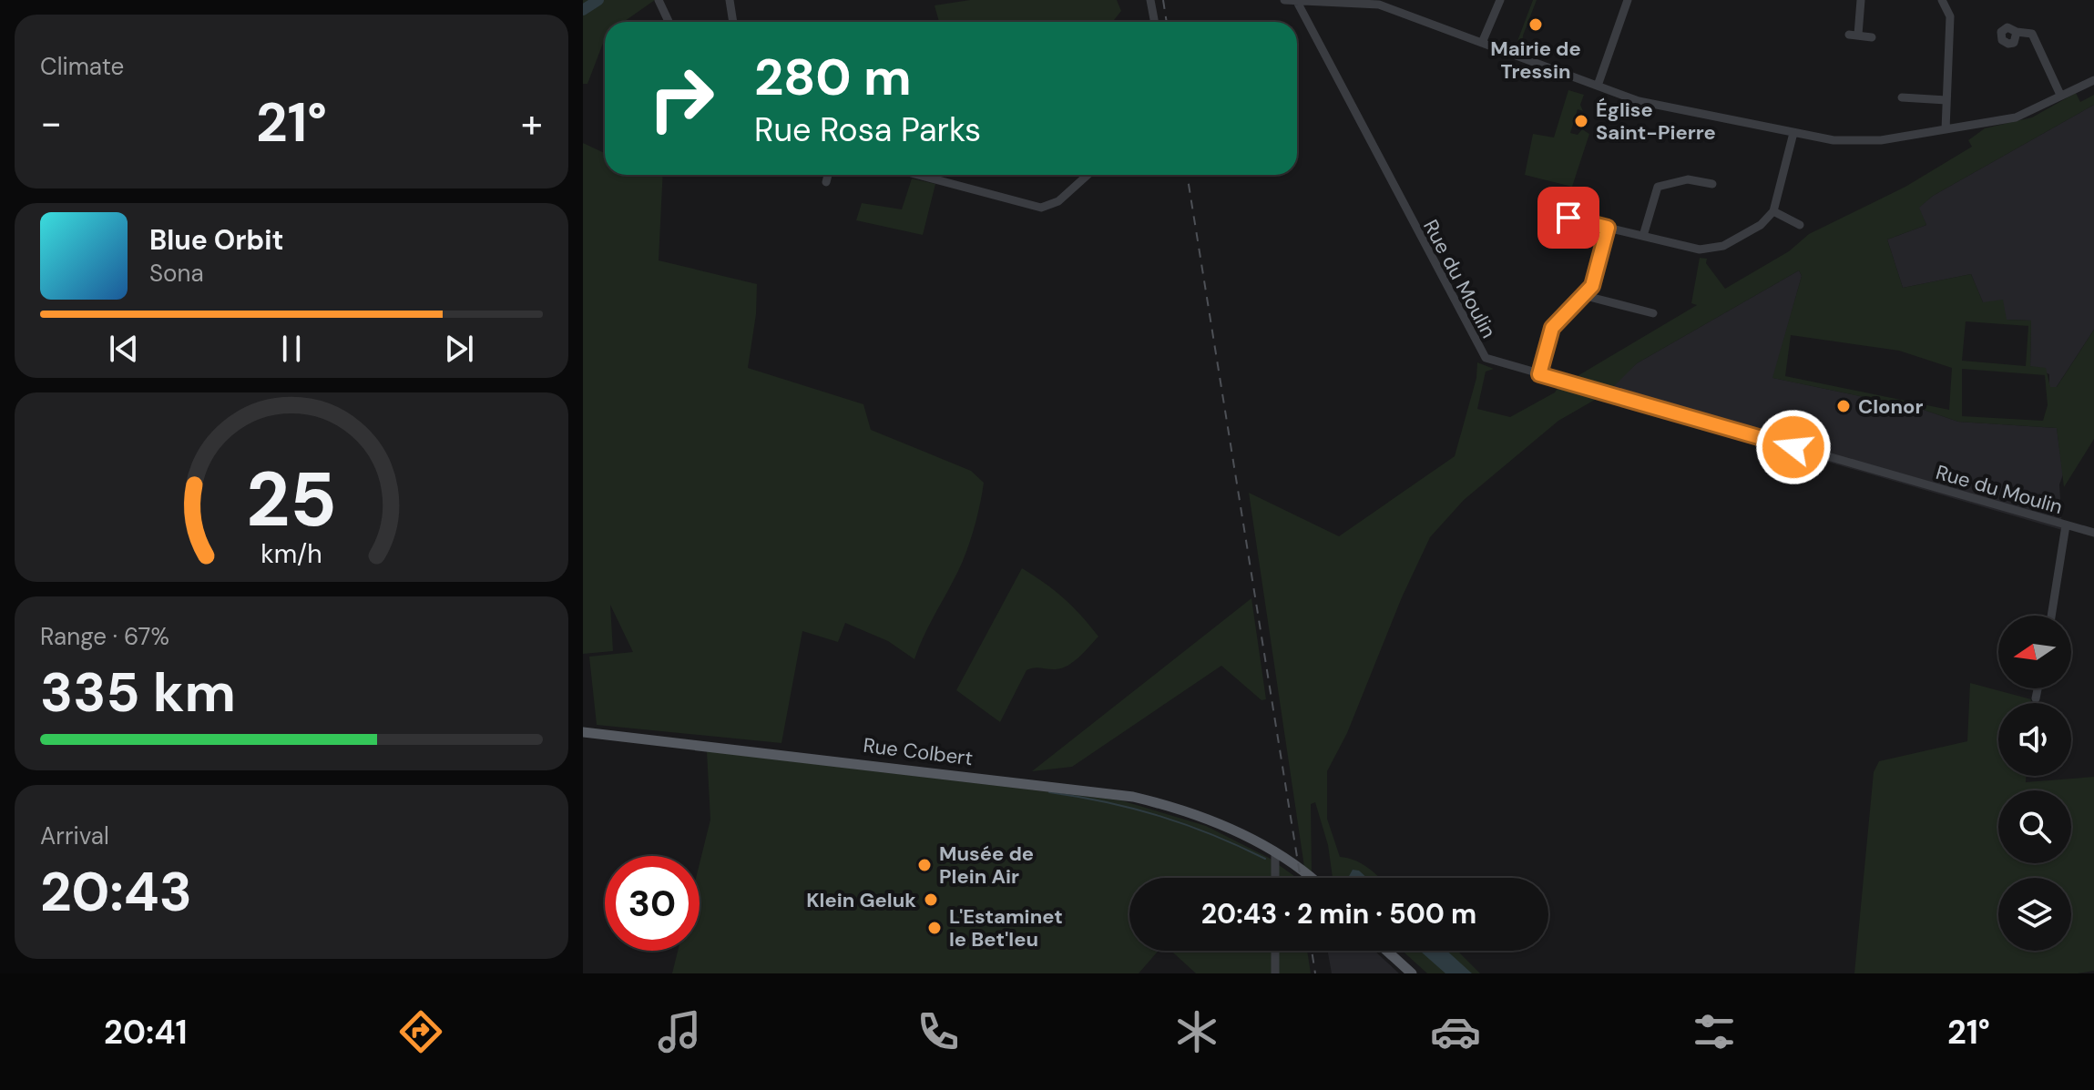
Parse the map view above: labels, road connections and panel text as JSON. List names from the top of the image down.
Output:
{
  "streets": {
    "main road": ["Rue Colbert"],
    "street": ["Rue du Moulin"]
  },
  "places": [
    "Mairie de Tressin",
    "Église Saint-Pierre",
    "Clonor",
    "Musée de Plein Air",
    "Klein Geluk",
    "L'Estaminet le Bet'leu"
  ],
  "north": "left",
  "page": {
    "tile": [
      "Climate",
      ["Range · 67%", "335 km"],
      ["Arrival", "20:43"]
    ],
    "turn": ["280 m", "Rue Rosa Parks"],
    "heat": ["−", "21°", "+"],
    "song": ["Blue Orbit", "Sona"],
    "limit": "30",
    "trip": "20:43 · 2 min · 500 m",
    "tabs": ["20:41", "21°"],
    "gauge": ["25", "km/h"]
  }
}
